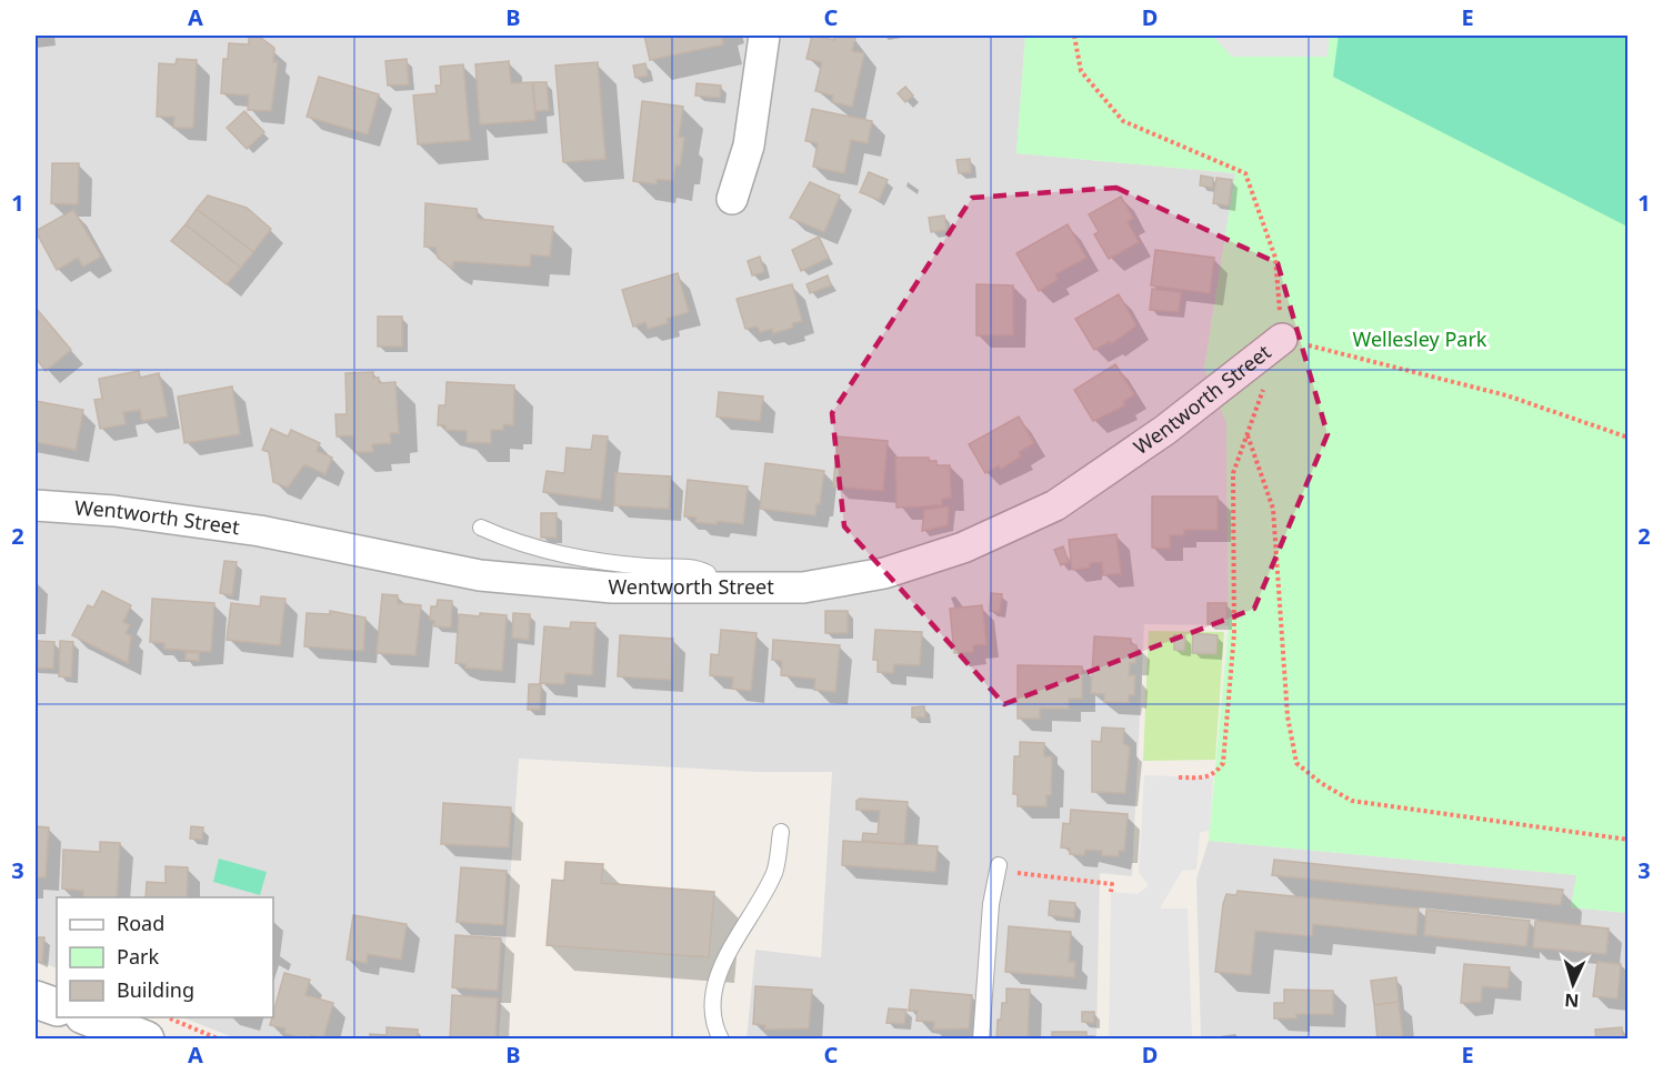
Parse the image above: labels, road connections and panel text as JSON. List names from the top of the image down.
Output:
{
  "streets": {
    "street": ["Wentworth Street"]
  },
  "parks": ["Wellesley Park"],
  "legend": ["Road", "Park", "Building"],
  "north": "bottom",
  "grid": {
    "columns": [
      "A",
      "B",
      "C",
      "D",
      "E"
    ],
    "rows": ["1", "2", "3"]
  }
}
